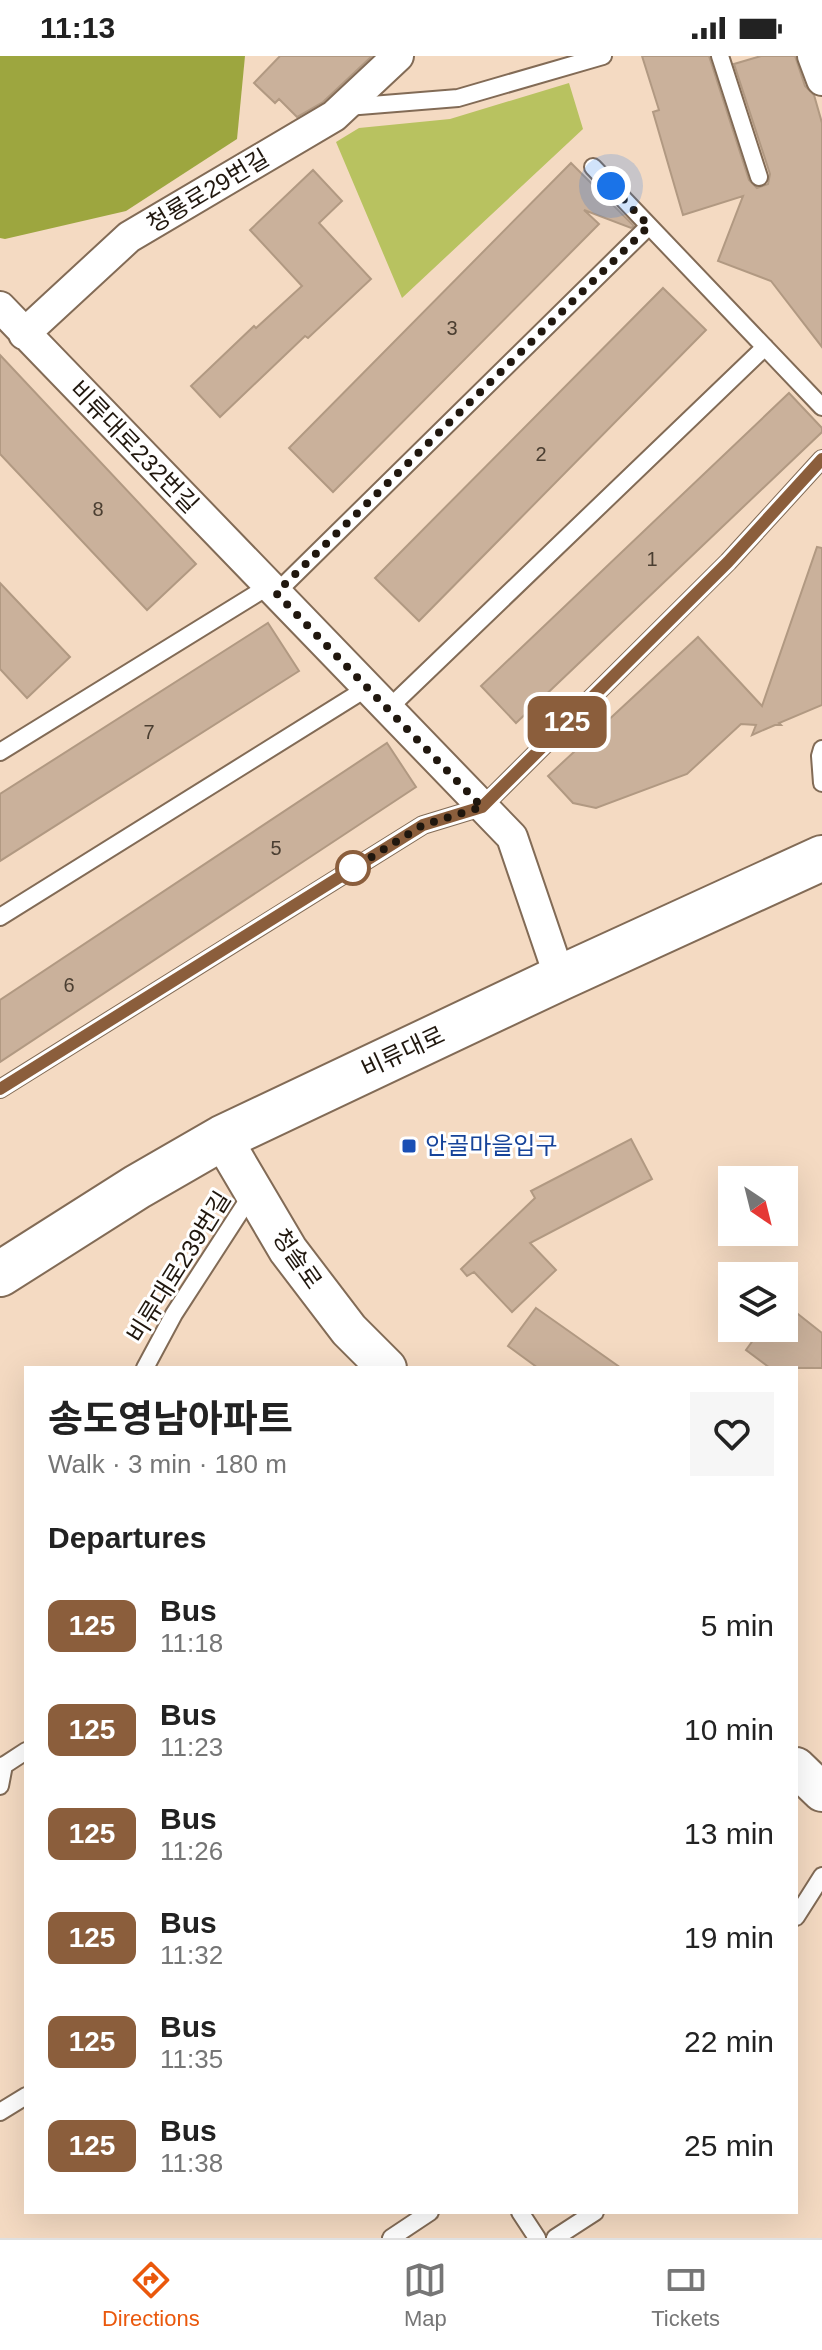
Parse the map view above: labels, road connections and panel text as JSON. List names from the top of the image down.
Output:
{
  "streets": {
    "main road": ["비류대로"],
    "street": ["청룡로29번길", "비류대로232번길", "청솔로"],
    "lane": ["비류대로239번길"]
  },
  "crossings": [
    ["청룡로29번길", "비류대로232번길"],
    ["비류대로232번길", "비류대로"],
    ["비류대로", "청솔로"],
    ["청솔로", "비류대로239번길"]
  ],
  "places": {
    "transit": ["안골마을입구"]
  },
  "lines": ["bus line 125"],
  "house_numbers": [
    "3",
    "2",
    "8",
    "1",
    "7",
    "5",
    "6"
  ],
  "north": "bottom right",
  "page": {
    "status": "11:13",
    "on_map": "125",
    "heading": [
      ["송도영남아파트", "Walk · 3 min · 180 m"],
      "Departures"
    ],
    "list": [
      {
        "mark": "125",
        "name": "Bus",
        "note": "11:18",
        "value": "5 min"
      },
      {
        "mark": "125",
        "name": "Bus",
        "note": "11:23",
        "value": "10 min"
      },
      {
        "mark": "125",
        "name": "Bus",
        "note": "11:26",
        "value": "13 min"
      },
      {
        "mark": "125",
        "name": "Bus",
        "note": "11:32",
        "value": "19 min"
      },
      {
        "mark": "125",
        "name": "Bus",
        "note": "11:35",
        "value": "22 min"
      },
      {
        "mark": "125",
        "name": "Bus",
        "note": "11:38",
        "value": "25 min"
      }
    ],
    "tabs": ["Directions", "Map", "Tickets"]
  }
}
